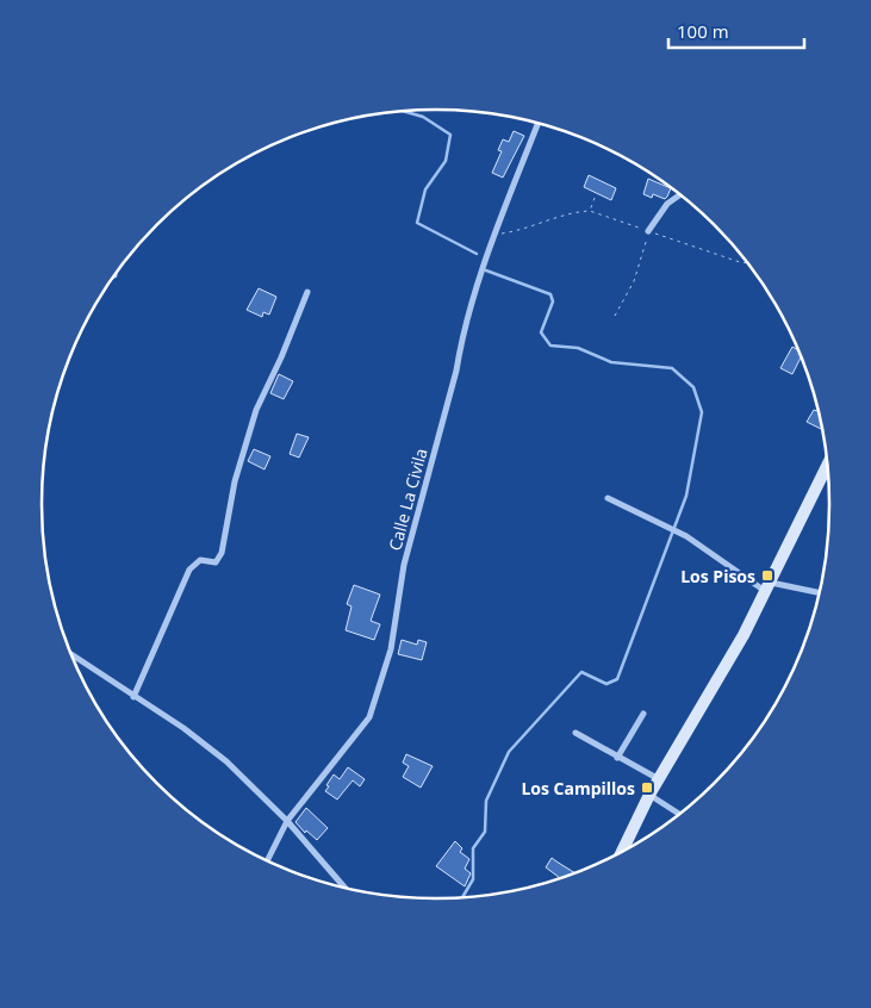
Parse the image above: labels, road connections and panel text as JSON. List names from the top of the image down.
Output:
{
  "streets": {
    "street": ["Calle La Civila"]
  },
  "places": {
    "transit": ["Los Pisos", "Los Campillos"]
  },
  "scale_bar": "100 m"
}
